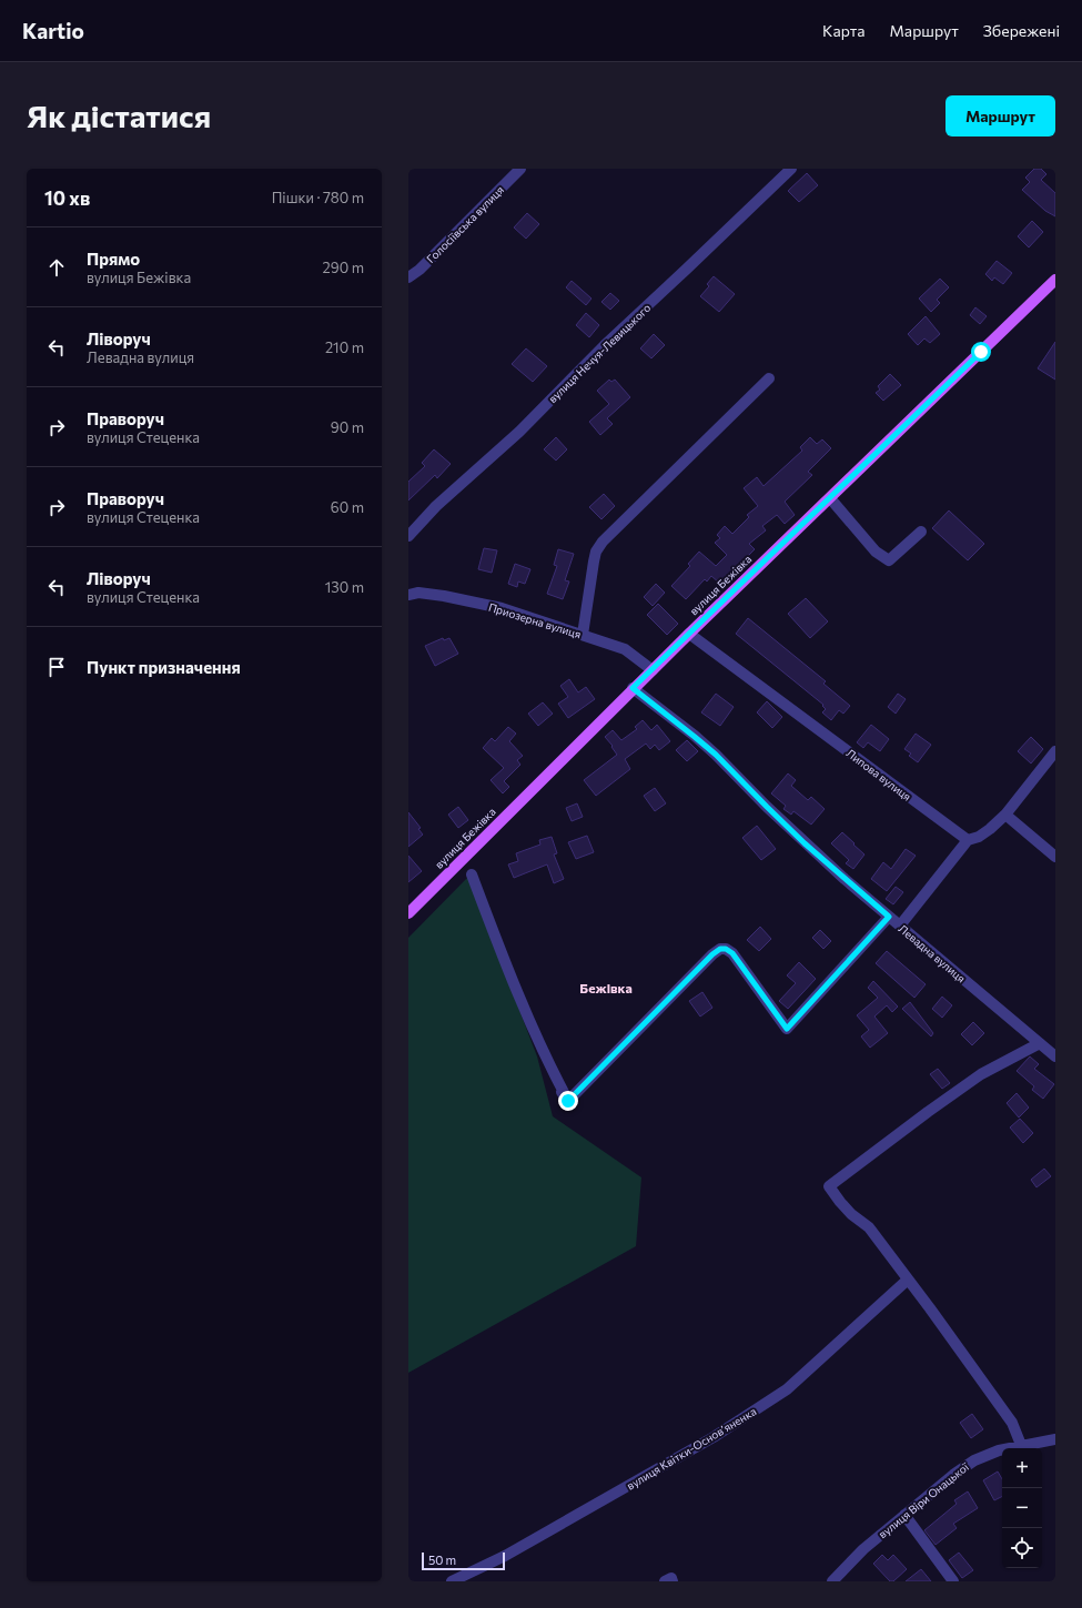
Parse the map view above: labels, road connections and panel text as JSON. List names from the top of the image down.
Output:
{
  "streets": {
    "main road": ["вулиця Бежівка"],
    "street": [
      "Голосіївська вулиця",
      "вулиця Нечуя-Левицького",
      "Приозерна вулиця",
      "Липова вулиця",
      "Левадна вулиця",
      "вулиця Квітки-Основʼяненка",
      "вулиця Віри Онацької"
    ]
  },
  "crossings": [
    ["вулиця Бежівка", "Приозерна вулиця"],
    ["вулиця Бежівка", "Липова вулиця"],
    ["вулиця Бежівка", "Левадна вулиця"]
  ],
  "districts": ["Бежівка"],
  "scale_bar": "50 m",
  "page": {
    "header": "Kartio",
    "nav": ["Карта", "Маршрут", "Збережені"],
    "buttons": "Маршрут",
    "title": "Як дістатися",
    "heading": ["10 хв", "Пішки · 780 m"],
    "list": [
      ["Прямо", "вулиця Бежівка", "290 m"],
      ["Ліворуч", "Левадна вулиця", "210 m"],
      ["Праворуч", "вулиця Стеценка", "90 m"],
      ["Праворуч", "вулиця Стеценка", "60 m"],
      ["Ліворуч", "вулиця Стеценка", "130 m"],
      "Пункт призначення"
    ],
    "map_buttons": ["+", "−"],
    "scale": "50 m"
  }
}
